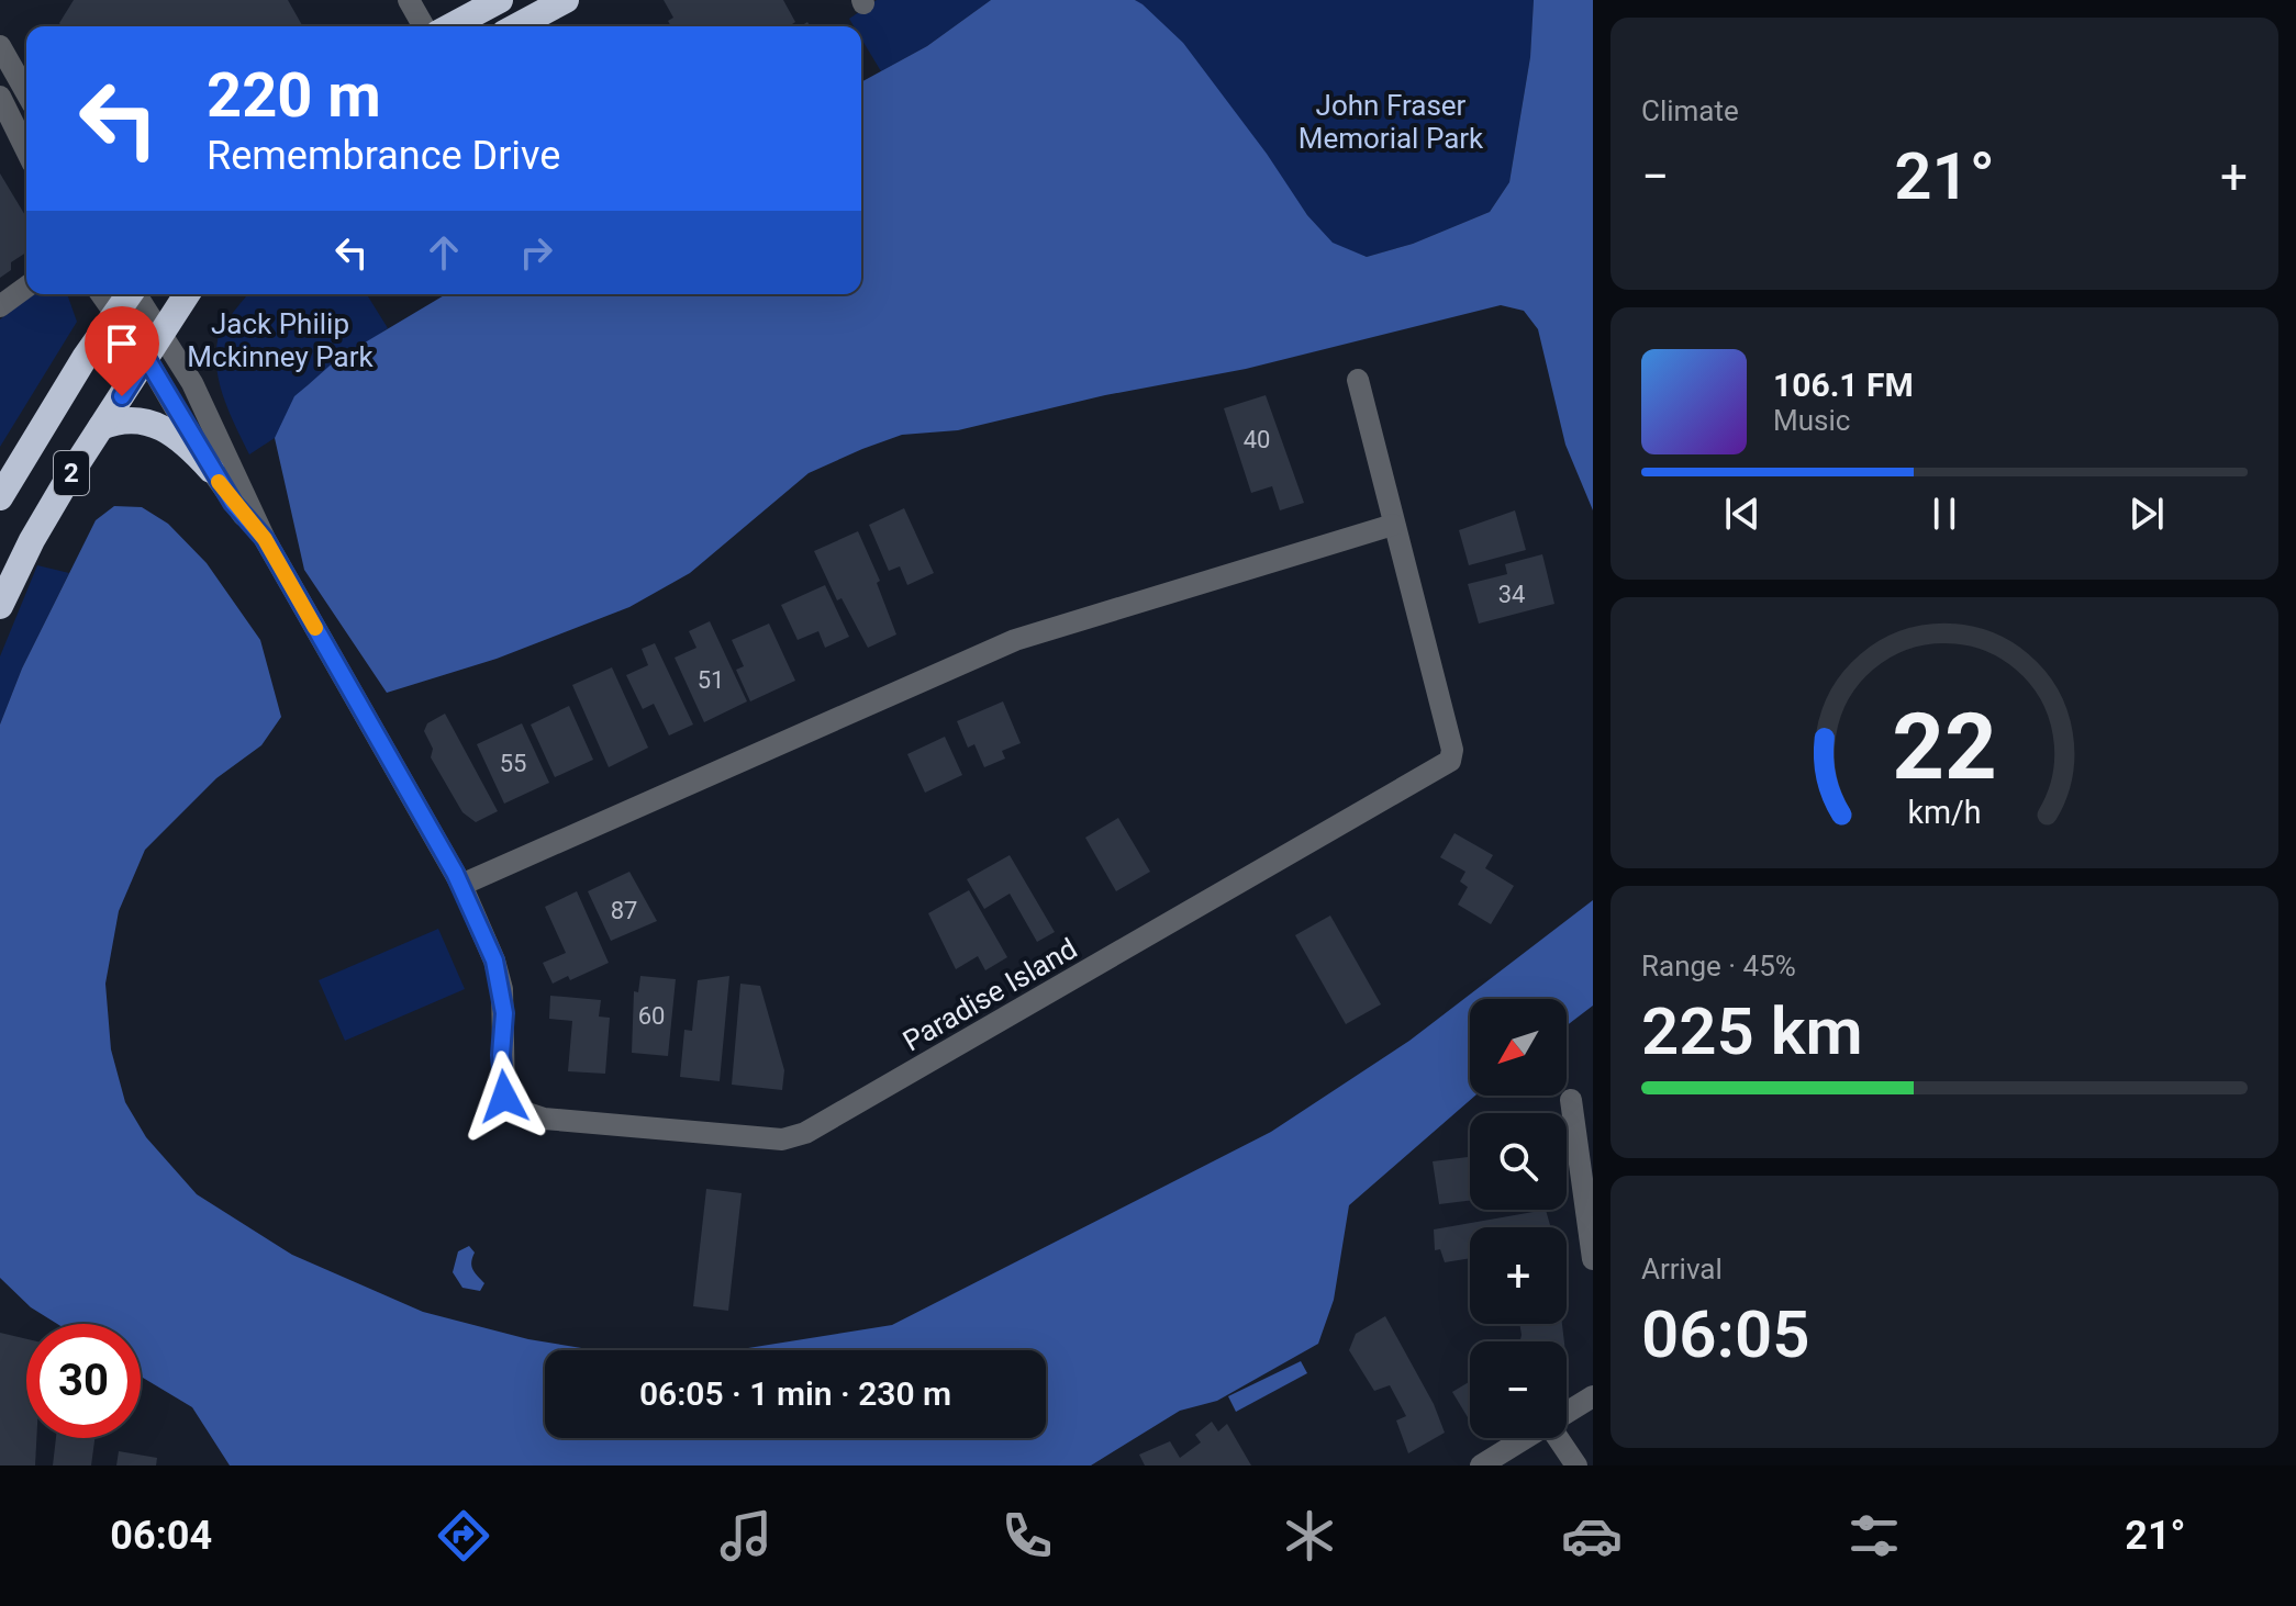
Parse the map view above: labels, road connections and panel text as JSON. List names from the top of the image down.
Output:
{
  "streets": {
    "highway": ["2"],
    "street": ["Paradise Island"]
  },
  "crossings": [
    ["2", "Paradise Island"]
  ],
  "parks": ["John Fraser Memorial Park", "Jack Philip Mckinney Park"],
  "house_numbers": [
    "40",
    "34",
    "51",
    "55",
    "87",
    "60"
  ],
  "north": "bottom left",
  "page": {
    "tile": [
      "Climate",
      ["Range · 45%", "225 km"],
      ["Arrival", "06:05"]
    ],
    "turn": ["220 m", "Remembrance Drive"],
    "heat": ["−", "21°", "+"],
    "song": ["106.1 FM", "Music"],
    "map_buttons": ["+", "−"],
    "limit": "30",
    "trip": "06:05 · 1 min · 230 m",
    "tabs": ["06:04", "21°"],
    "gauge": ["22", "km/h"]
  }
}
